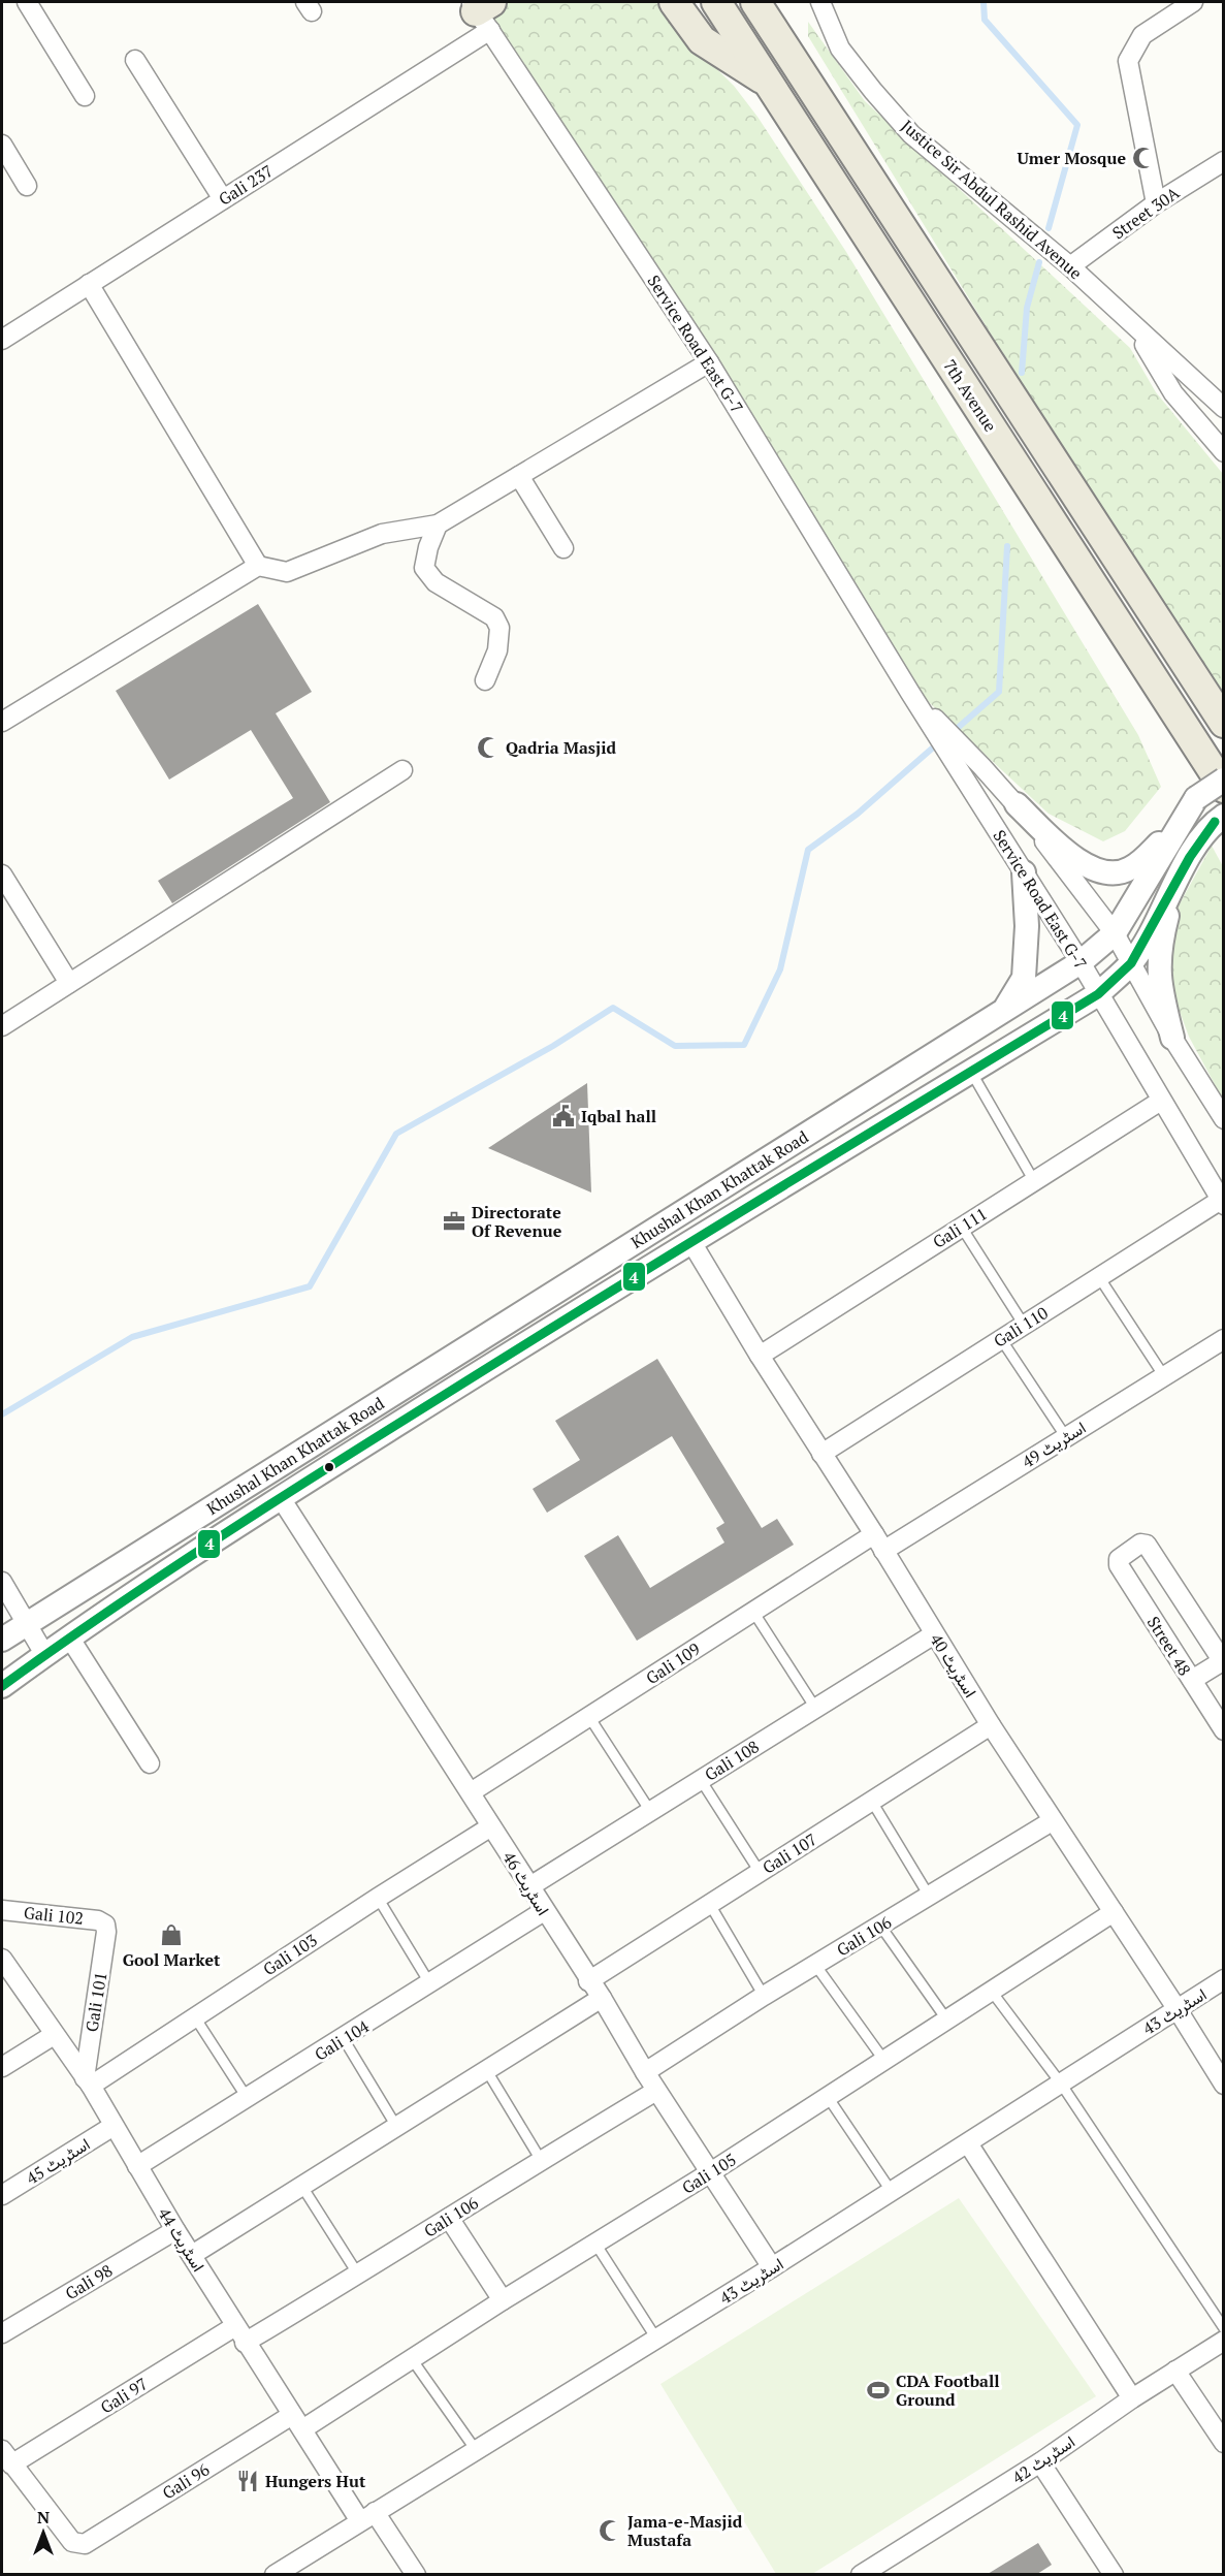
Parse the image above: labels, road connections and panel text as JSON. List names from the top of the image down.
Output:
{
  "streets": {
    "main road": ["7th Avenue"],
    "street": [
      "Gali 237",
      "Justice Sir Abdul Rashid Avenue",
      "Street 30A",
      "Service Road East G-7",
      "Khushal Khan Khattak Road",
      "Gali 111",
      "Gali 110",
      "اسٹریٹ 49",
      "Street 48",
      "Gali 109",
      "اسٹریٹ 40",
      "Gali 108",
      "Gali 107",
      "اسٹریٹ 46",
      "Gali 102",
      "Gali 106",
      "Gali 103",
      "Gali 101",
      "اسٹریٹ 43",
      "Gali 104",
      "اسٹریٹ 45",
      "Gali 105",
      "اسٹریٹ 44",
      "Gali 98",
      "Gali 97",
      "اسٹریٹ 42",
      "Gali 96"
    ]
  },
  "crossings": [
    ["Gali 237", "Service Road East G-7"],
    ["Justice Sir Abdul Rashid Avenue", "Street 30A"],
    ["Service Road East G-7", "Khushal Khan Khattak Road"],
    ["Service Road East G-7", "Gali 111"],
    ["Service Road East G-7", "Gali 110"],
    ["7th Avenue", "Khushal Khan Khattak Road"],
    ["Khushal Khan Khattak Road", "اسٹریٹ 40"],
    ["Khushal Khan Khattak Road", "اسٹریٹ 46"],
    ["Gali 111", "اسٹریٹ 40"],
    ["Gali 110", "اسٹریٹ 40"],
    ["اسٹریٹ 49", "Gali 109"],
    ["اسٹریٹ 49", "اسٹریٹ 40"],
    ["Gali 109", "اسٹریٹ 40"],
    ["Gali 109", "اسٹریٹ 46"],
    ["اسٹریٹ 40", "Gali 108"],
    ["اسٹریٹ 40", "Gali 107"],
    ["اسٹریٹ 40", "Gali 106"],
    ["اسٹریٹ 40", "اسٹریٹ 43"],
    ["اسٹریٹ 40", "Gali 105"],
    ["Gali 108", "اسٹریٹ 46"],
    ["Gali 107", "اسٹریٹ 46"],
    ["اسٹریٹ 46", "Gali 106"],
    ["اسٹریٹ 46", "Gali 103"],
    ["اسٹریٹ 46", "اسٹریٹ 43"],
    ["اسٹریٹ 46", "Gali 104"],
    ["اسٹریٹ 46", "Gali 105"],
    ["Gali 102", "Gali 101"],
    ["Gali 106", "اسٹریٹ 44"],
    ["Gali 106", "Gali 97"],
    ["Gali 103", "Gali 101"],
    ["Gali 103", "اسٹریٹ 44"],
    ["Gali 101", "اسٹریٹ 44"],
    ["اسٹریٹ 43", "اسٹریٹ 44"],
    ["Gali 104", "اسٹریٹ 44"],
    ["اسٹریٹ 45", "اسٹریٹ 44"],
    ["Gali 105", "اسٹریٹ 44"],
    ["Gali 105", "Gali 96"],
    ["اسٹریٹ 44", "Gali 98"],
    ["اسٹریٹ 44", "Gali 97"],
    ["اسٹریٹ 44", "Gali 96"],
    ["Gali 97", "Gali 96"]
  ],
  "places": {
    "mosque": ["Umer Mosque", "Qadria Masjid", "Jama-e-Masjid Mustafa"],
    "public building": ["Iqbal hall"],
    "office": ["Directorate Of Revenue"],
    "shop": ["Gool Market"],
    "sports": ["CDA Football Ground"],
    "restaurant": ["Hungers Hut"]
  },
  "lines": ["transit line 4"],
  "north": "top"
}
